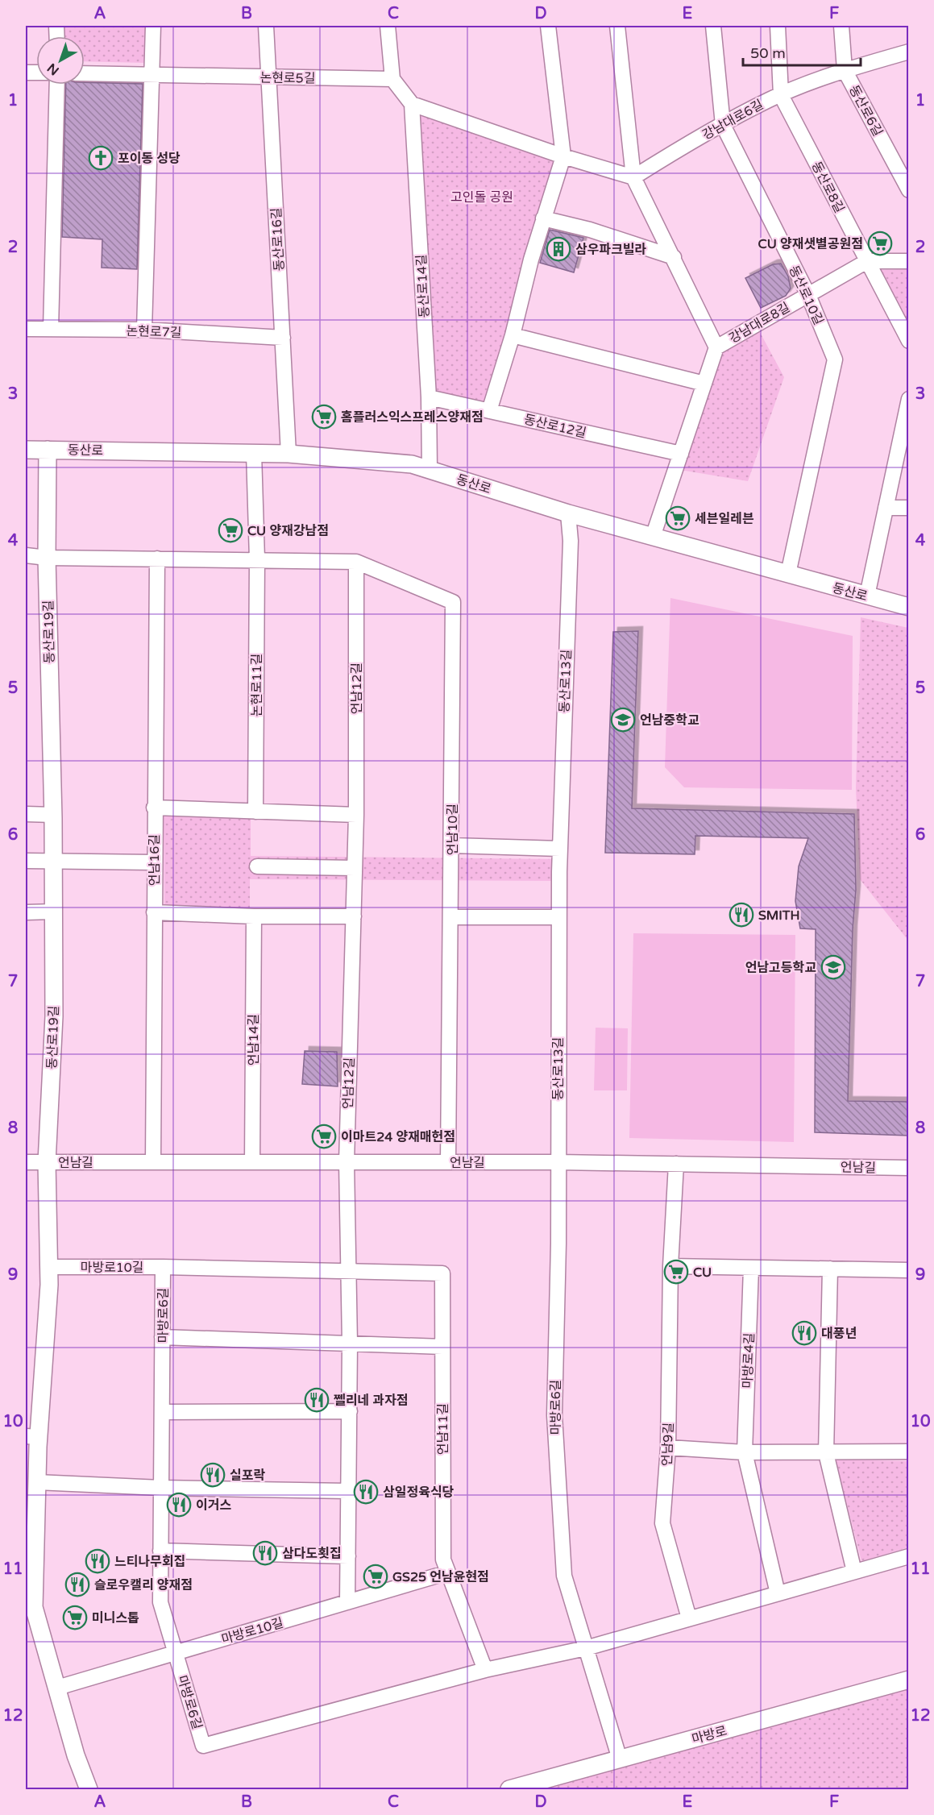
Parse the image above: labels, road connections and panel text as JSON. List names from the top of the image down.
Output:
{
  "streets": {
    "street": [
      "논현로5길",
      "동산로6길",
      "강남대로6길",
      "동산로8길",
      "동산로16길",
      "동산로14길",
      "동산로10길",
      "강남대로8길",
      "논현로7길",
      "동산로12길",
      "동산로",
      "동산로19길",
      "동산로13길",
      "논현로11길",
      "언남12길",
      "언남10길",
      "언남16길",
      "언남14길",
      "언남길",
      "마방로10길",
      "마방로6길",
      "마방로4길",
      "언남11길",
      "언남9길",
      "마방로"
    ]
  },
  "crossings": [
    ["논현로5길", "동산로16길"],
    ["동산로6길", "강남대로6길"],
    ["강남대로6길", "동산로8길"],
    ["강남대로6길", "동산로10길"],
    ["동산로8길", "강남대로8길"],
    ["동산로16길", "논현로7길"],
    ["동산로16길", "동산로"],
    ["동산로14길", "동산로12길"],
    ["동산로14길", "동산로"],
    ["동산로10길", "강남대로8길"],
    ["동산로10길", "동산로"],
    ["동산로", "동산로19길"],
    ["동산로", "동산로13길"],
    ["동산로", "논현로11길"],
    ["동산로19길", "언남길"],
    ["동산로13길", "언남길"],
    ["동산로13길", "마방로6길"],
    ["언남12길", "언남10길"],
    ["언남12길", "언남길"],
    ["언남10길", "언남길"],
    ["언남16길", "언남길"],
    ["언남14길", "언남길"],
    ["언남길", "마방로6길"],
    ["언남길", "언남9길"],
    ["마방로10길", "마방로6길"],
    ["마방로10길", "언남11길"],
    ["마방로6길", "언남11길"],
    ["마방로6길", "언남9길"],
    ["마방로6길", "마방로"]
  ],
  "parks": ["고인돌 공원"],
  "places": {
    "church": ["포이동 성당"],
    "supermarket": [
      "CU 양재샛별공원점",
      "홈플러스익스프레스양재점",
      "세븐일레븐",
      "CU 양재강남점",
      "이마트24 양재매헌점",
      "CU",
      "GS25 언남윤현점",
      "미니스톱"
    ],
    "building": ["삼우파크빌라"],
    "school or university": ["언남중학교", "언남고등학교"],
    "restaurant": [
      "SMITH",
      "대풍년",
      "쩰리네 과자점",
      "실포락",
      "삼일정육식당",
      "이거스",
      "삼다도횟집",
      "느티나무회집",
      "슬로우캘리 양재점"
    ]
  },
  "scale_bar": "50 m",
  "north": "bottom left",
  "grid": {
    "columns": [
      "A",
      "B",
      "C",
      "D",
      "E",
      "F"
    ],
    "rows": [
      "1",
      "2",
      "3",
      "4",
      "5",
      "6",
      "7",
      "8",
      "9",
      "10",
      "11",
      "12"
    ]
  }
}
